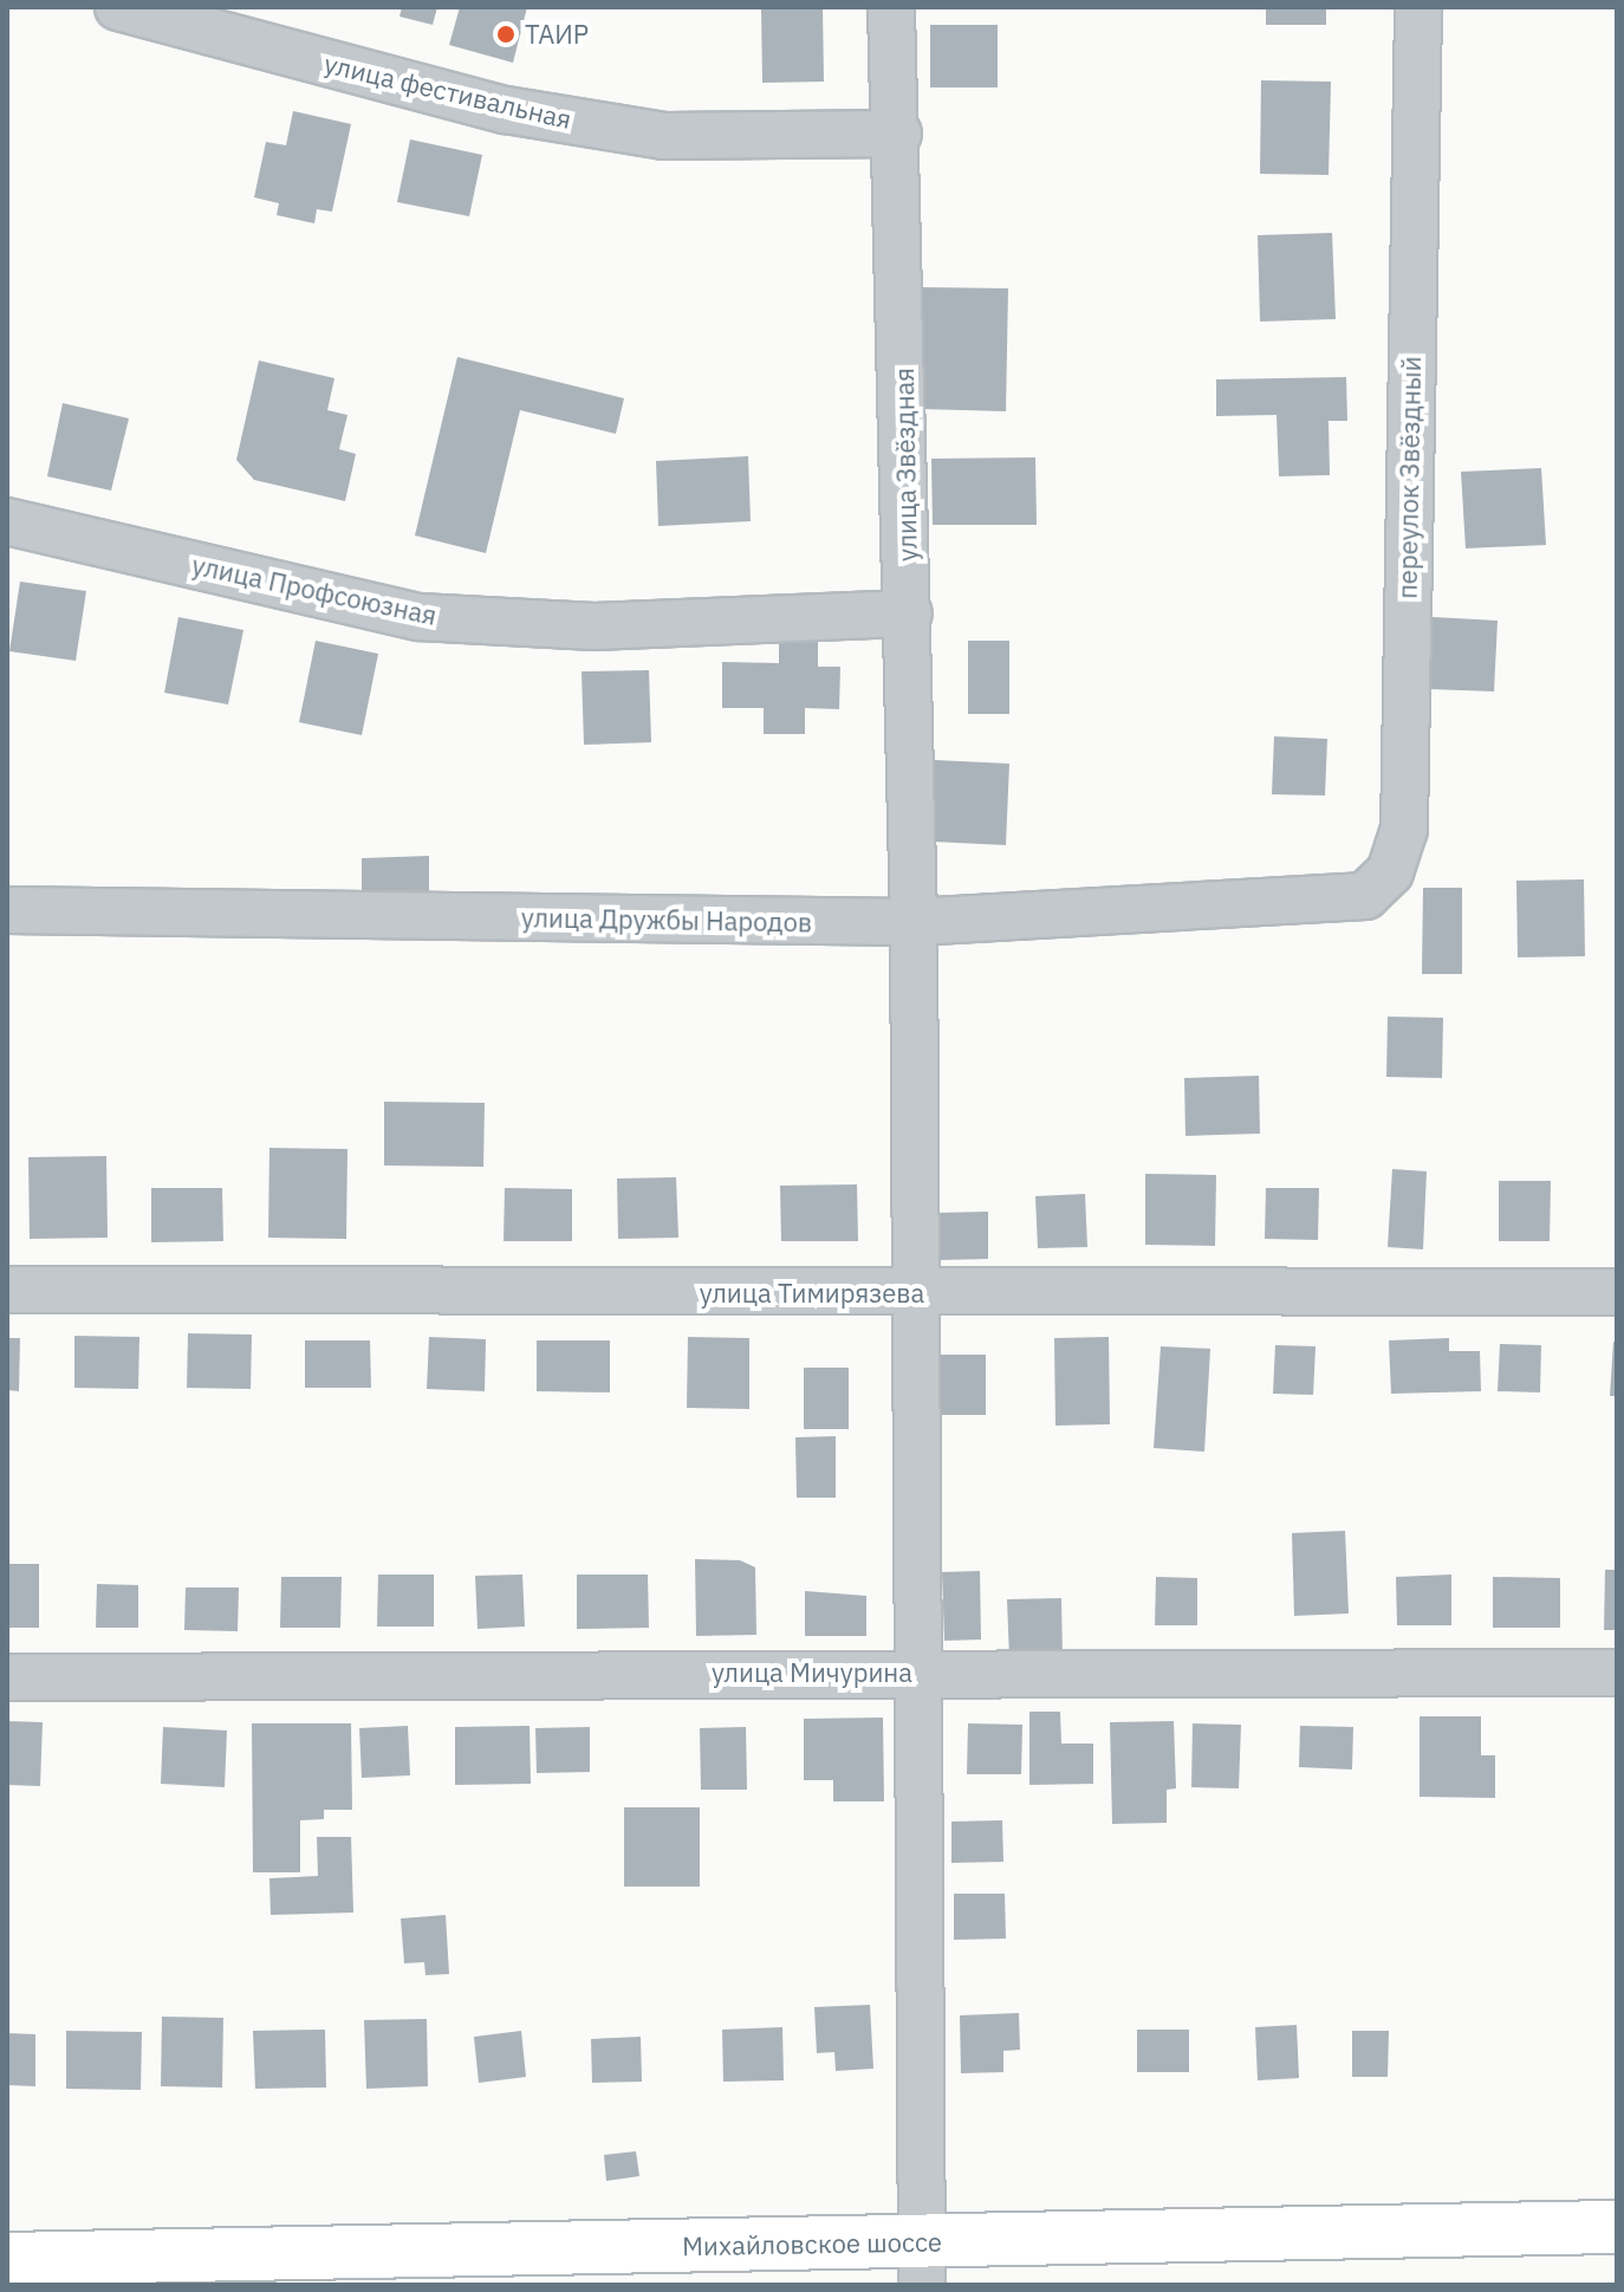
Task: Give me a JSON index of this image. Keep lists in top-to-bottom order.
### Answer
{
  "streets": {
    "main road": ["Михайловское шоссе"],
    "street": [
      "улица фестивальная",
      "улица Звёздная",
      "переулок Звёздный",
      "улица Профсоюзная",
      "улица Дружбы Народов",
      "улица Тимирязева",
      "улица Мичурина"
    ]
  },
  "crossings": [
    ["улица фестивальная", "улица Звёздная"],
    ["улица Звёздная", "улица Профсоюзная"],
    ["улица Звёздная", "улица Дружбы Народов"],
    ["улица Звёздная", "улица Тимирязева"],
    ["улица Звёздная", "улица Мичурина"],
    ["улица Звёздная", "Михайловское шоссе"],
    ["переулок Звёздный", "улица Дружбы Народов"]
  ],
  "places": ["ТАИР"]
}
